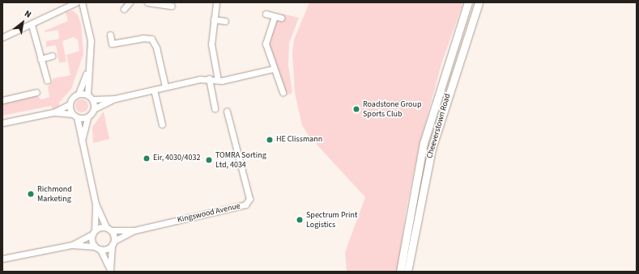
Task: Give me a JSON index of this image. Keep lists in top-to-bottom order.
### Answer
{
  "streets": {
    "main road": ["Cheeverstown Road"],
    "street": ["Kingswood Avenue"]
  },
  "places": [
    "Roadstone Group Sports Club",
    "HE Clissmann",
    "Eir, 4030/4032",
    "TOMRA Sorting Ltd, 4034",
    "Richmond Marketing",
    "Spectrum Print Logistics"
  ],
  "north": "top right"
}
